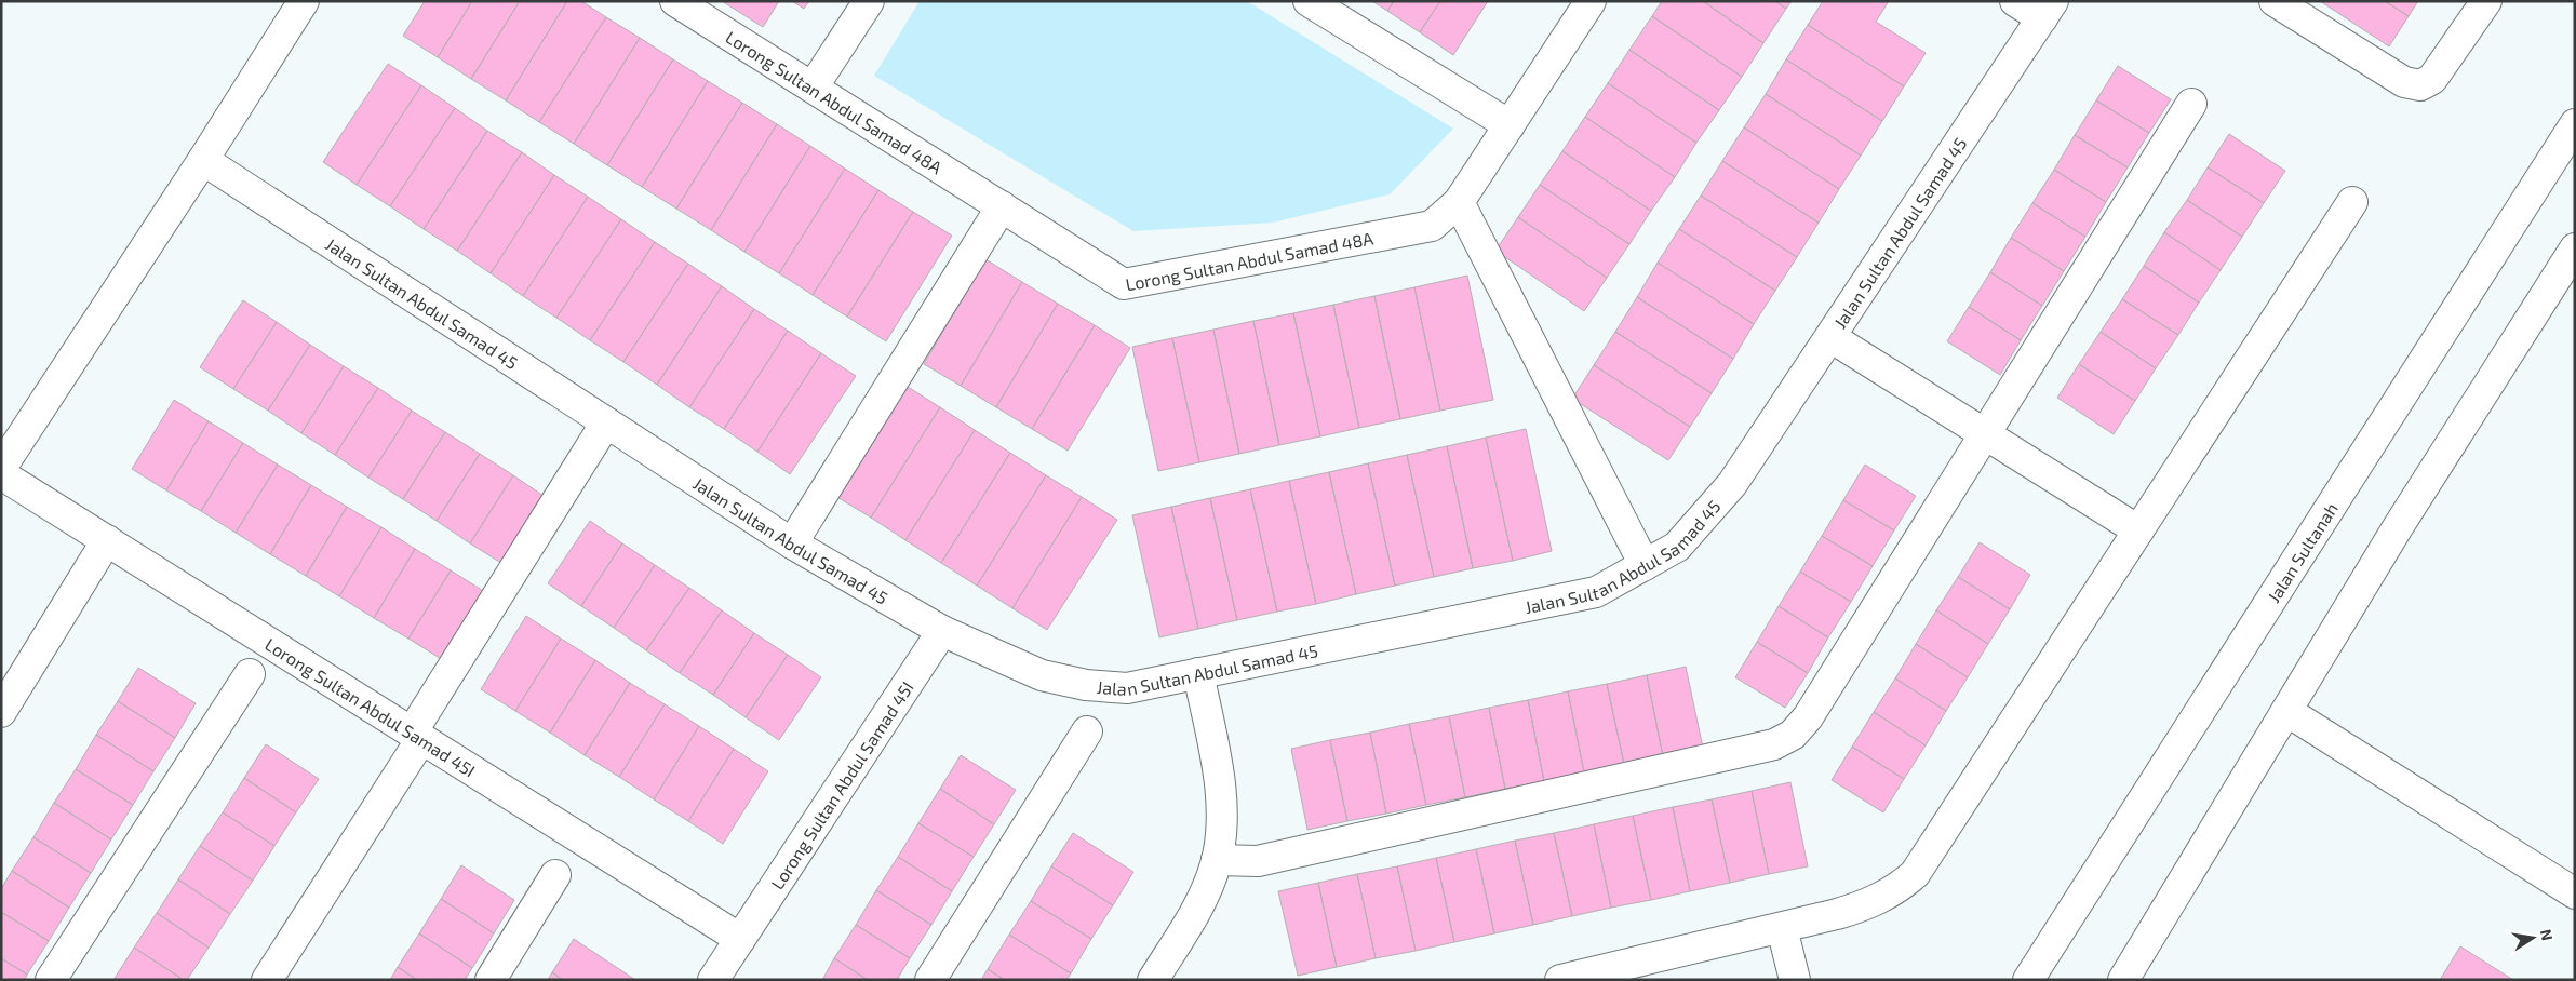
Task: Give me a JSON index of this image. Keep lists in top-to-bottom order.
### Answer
{
  "streets": {
    "street": [
      "Lorong Sultan Abdul Samad 48A",
      "Jalan Sultan Abdul Samad 45",
      "Jalan Sultanah",
      "Lorong Sultan Abdul Samad 45I"
    ]
  },
  "crossings": [
    ["Jalan Sultan Abdul Samad 45", "Lorong Sultan Abdul Samad 45I"]
  ],
  "north": "right"
}
